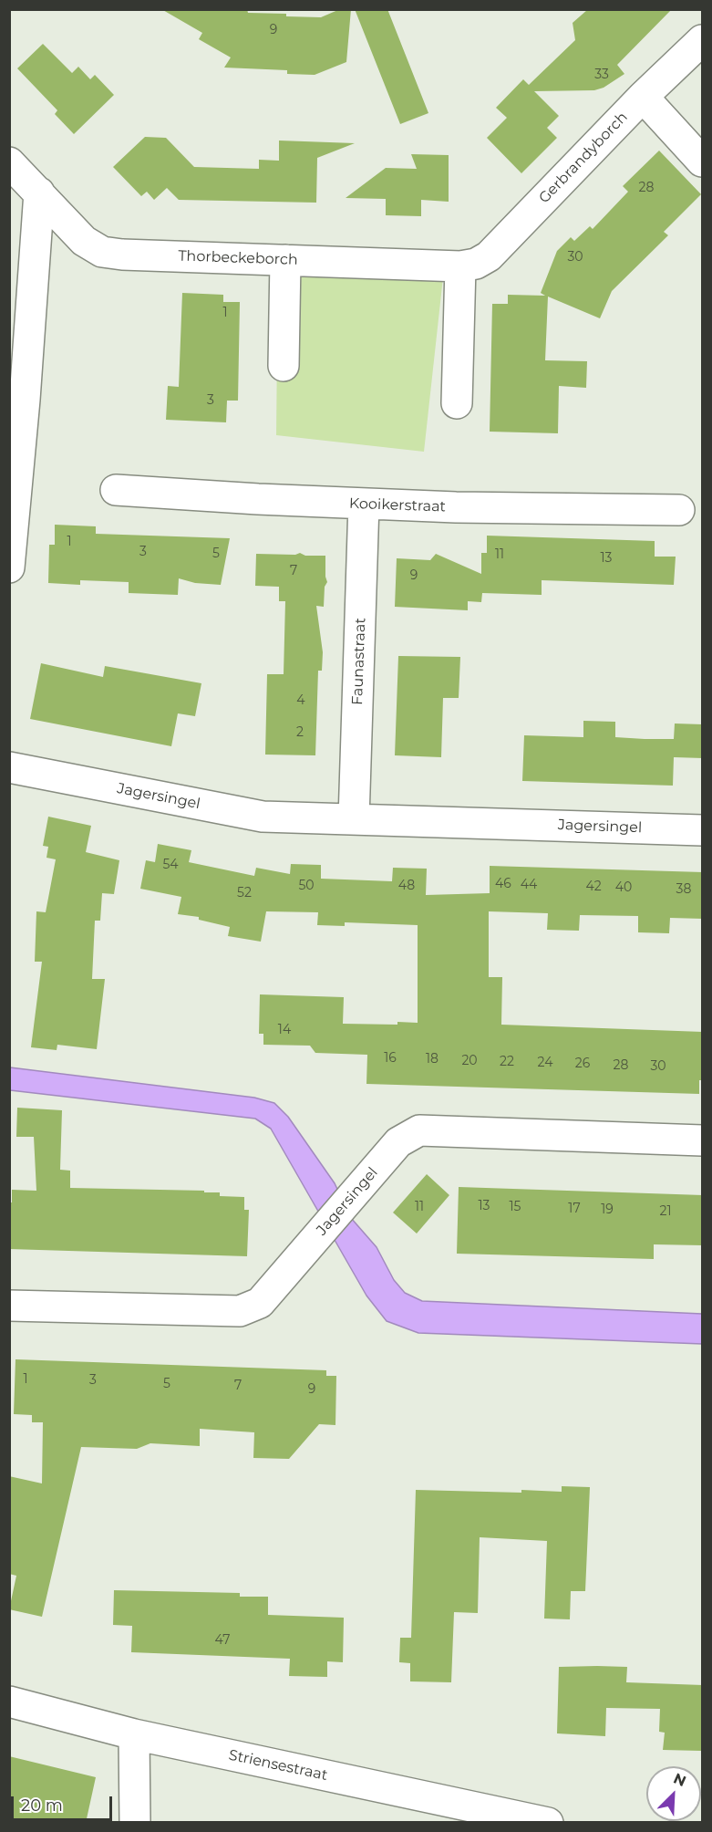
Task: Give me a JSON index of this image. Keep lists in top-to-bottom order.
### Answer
{
  "streets": {
    "street": [
      "Gerbrandyborch",
      "Thorbeckeborch",
      "Kooikerstraat",
      "Faunastraat",
      "Jagersingel",
      "Striensestraat"
    ]
  },
  "crossings": [
    ["Gerbrandyborch", "Thorbeckeborch"],
    ["Kooikerstraat", "Faunastraat"],
    ["Faunastraat", "Jagersingel"]
  ],
  "house_numbers": [
    "9",
    "33",
    "28",
    "30",
    "1",
    "3",
    "1",
    "3",
    "5",
    "11",
    "13",
    "7",
    "9",
    "4",
    "2",
    "54",
    "46",
    "44",
    "50",
    "48",
    "42",
    "40",
    "38",
    "52",
    "14",
    "16",
    "18",
    "20",
    "22",
    "24",
    "26",
    "28",
    "30",
    "13",
    "11",
    "15",
    "17",
    "19",
    "21",
    "1",
    "3",
    "5",
    "7",
    "9",
    "47"
  ],
  "scale_bar": "20 m",
  "north": "top right"
}
